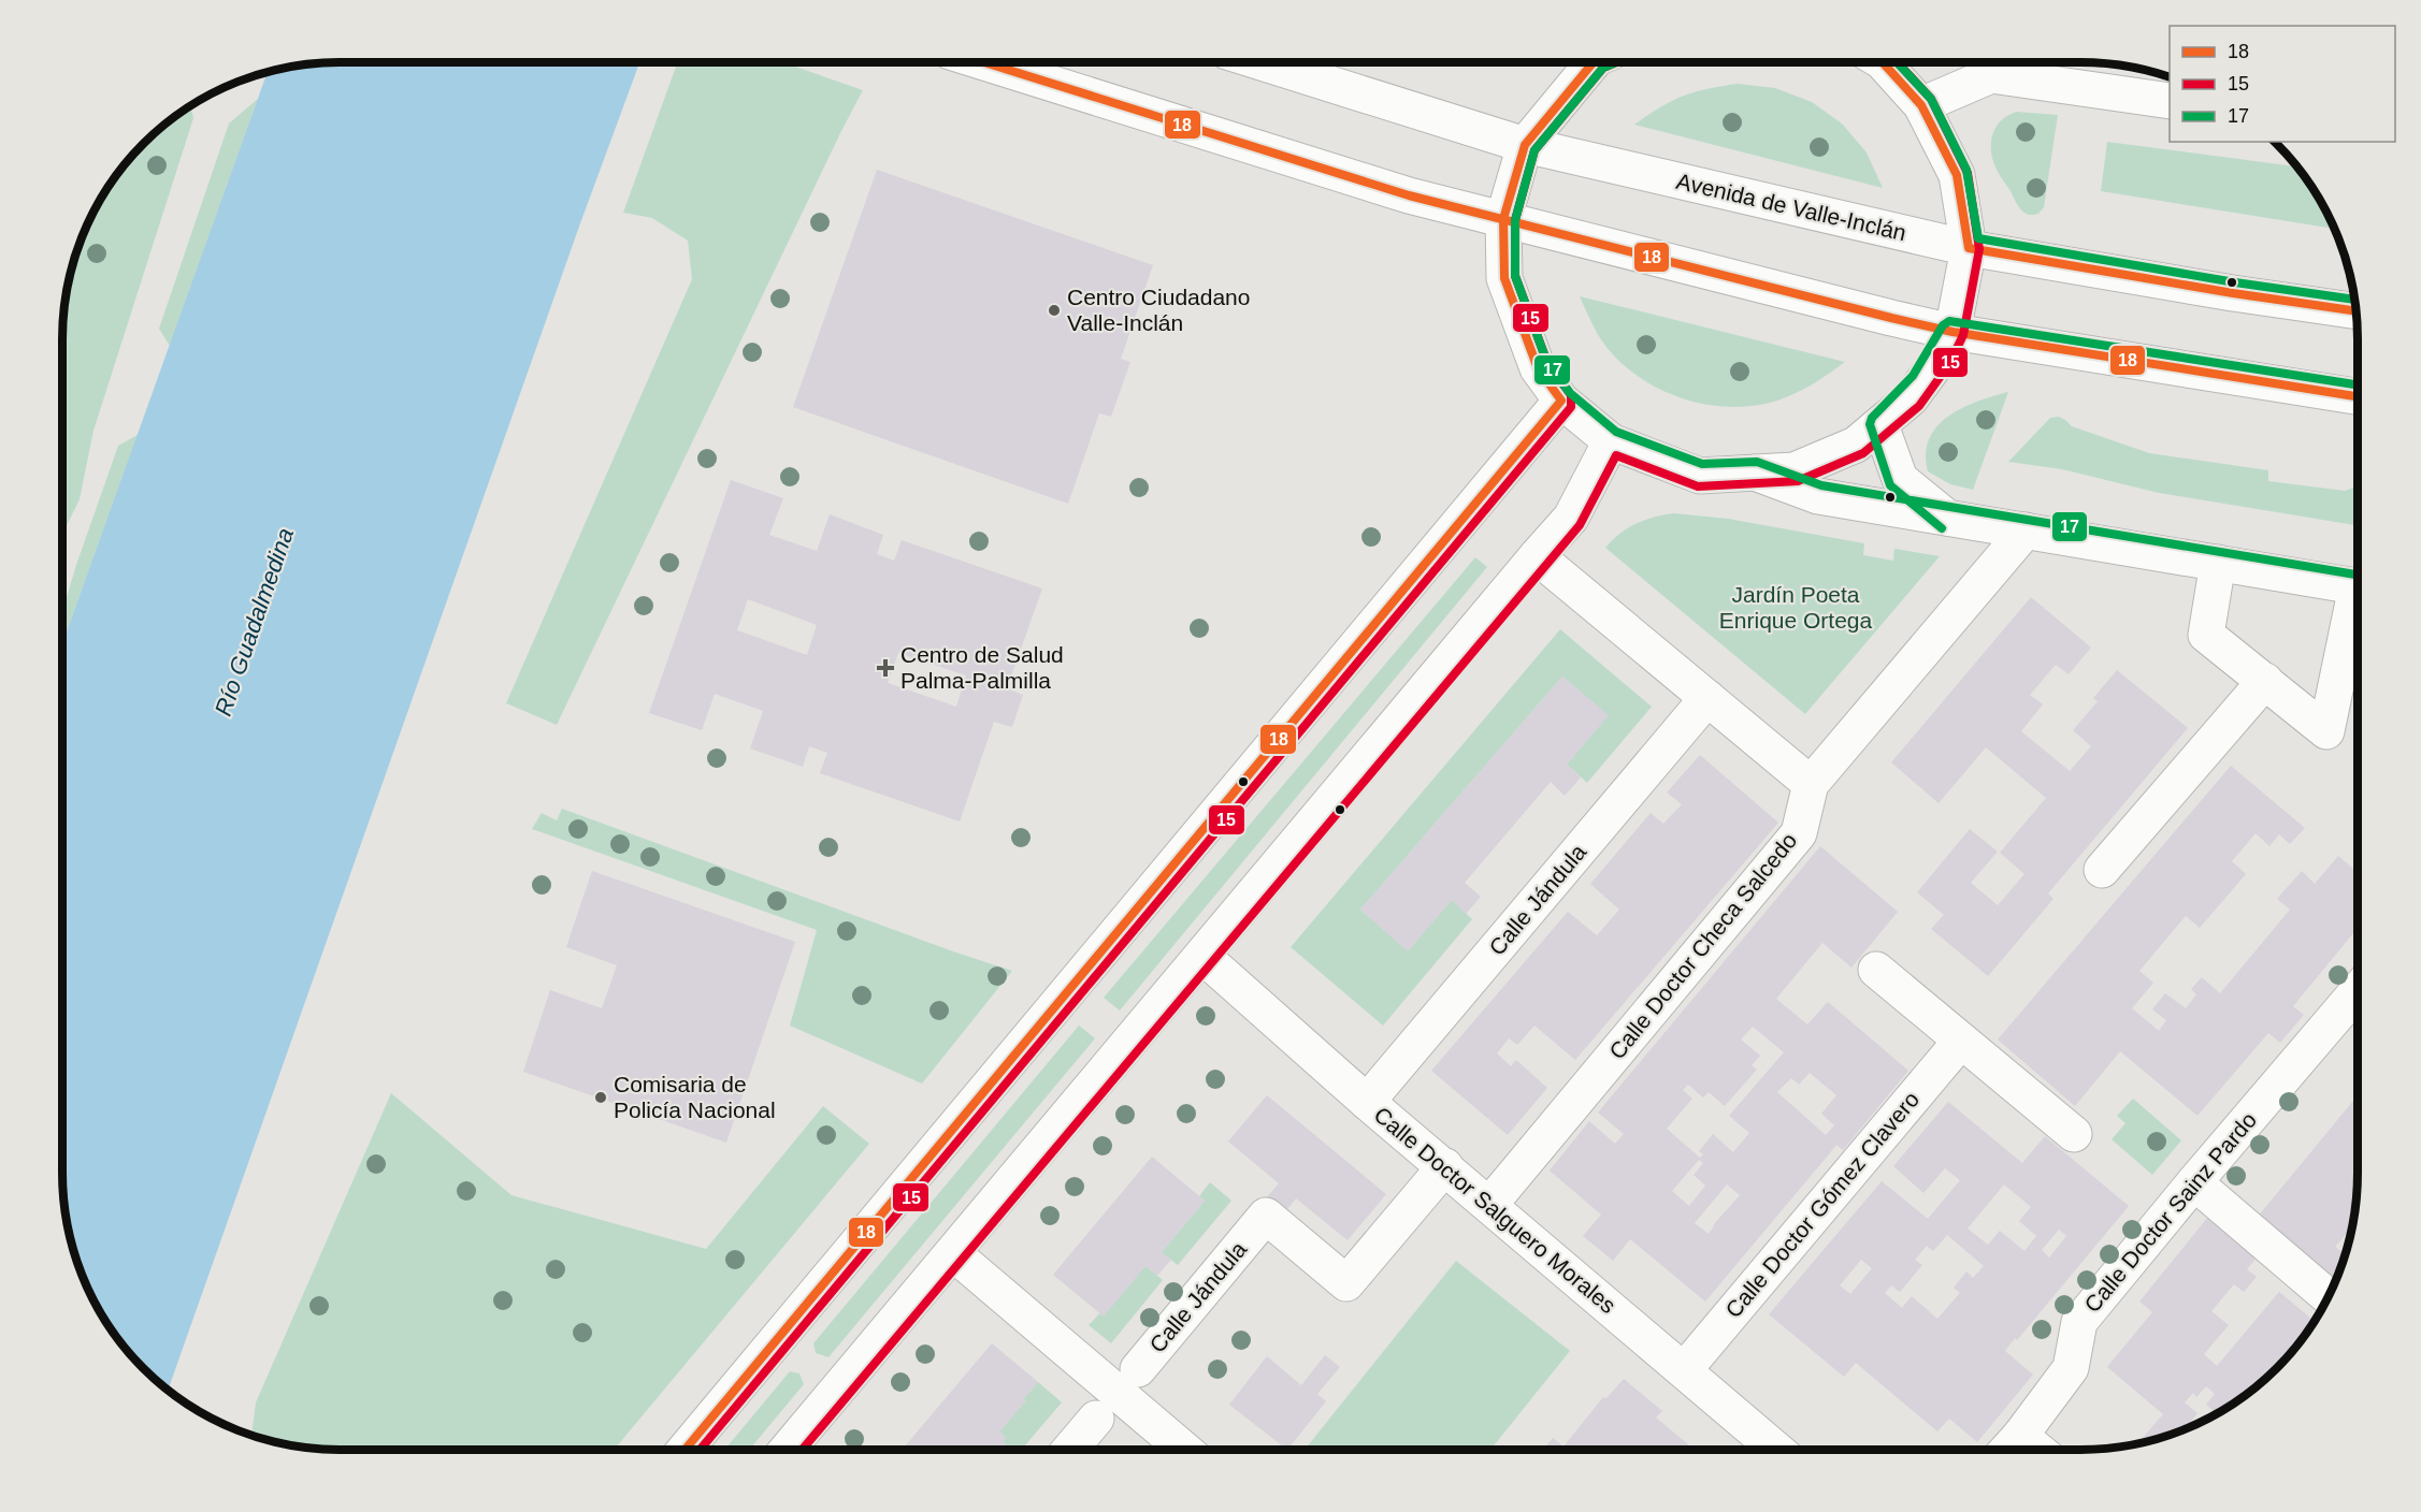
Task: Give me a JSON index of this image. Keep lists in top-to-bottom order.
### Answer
{
  "streets": {
    "main road": [
      "Avenida de Valle-Inclán",
      "Calle Jándula",
      "Calle Doctor Checa Salcedo",
      "Calle Doctor Gómez Clavero",
      "Calle Doctor Salguero Morales",
      "Calle Doctor Sainz Pardo"
    ]
  },
  "crossings": [
    ["Calle Jándula", "Calle Doctor Salguero Morales"],
    ["Calle Doctor Checa Salcedo", "Calle Doctor Salguero Morales"],
    ["Calle Doctor Gómez Clavero", "Calle Doctor Salguero Morales"]
  ],
  "water": ["Río Guadalmedina"],
  "parks": ["Jardín Poeta Enrique Ortega"],
  "places": {
    "other": ["Centro Ciudadano Valle-Inclán", "Comisaria de Policía Nacional"],
    "health": ["Centro de Salud Palma-Palmilla"]
  },
  "lines": ["transit line 18", "transit line 15", "transit line 17"],
  "legend": ["18", "15", "17"]
}
